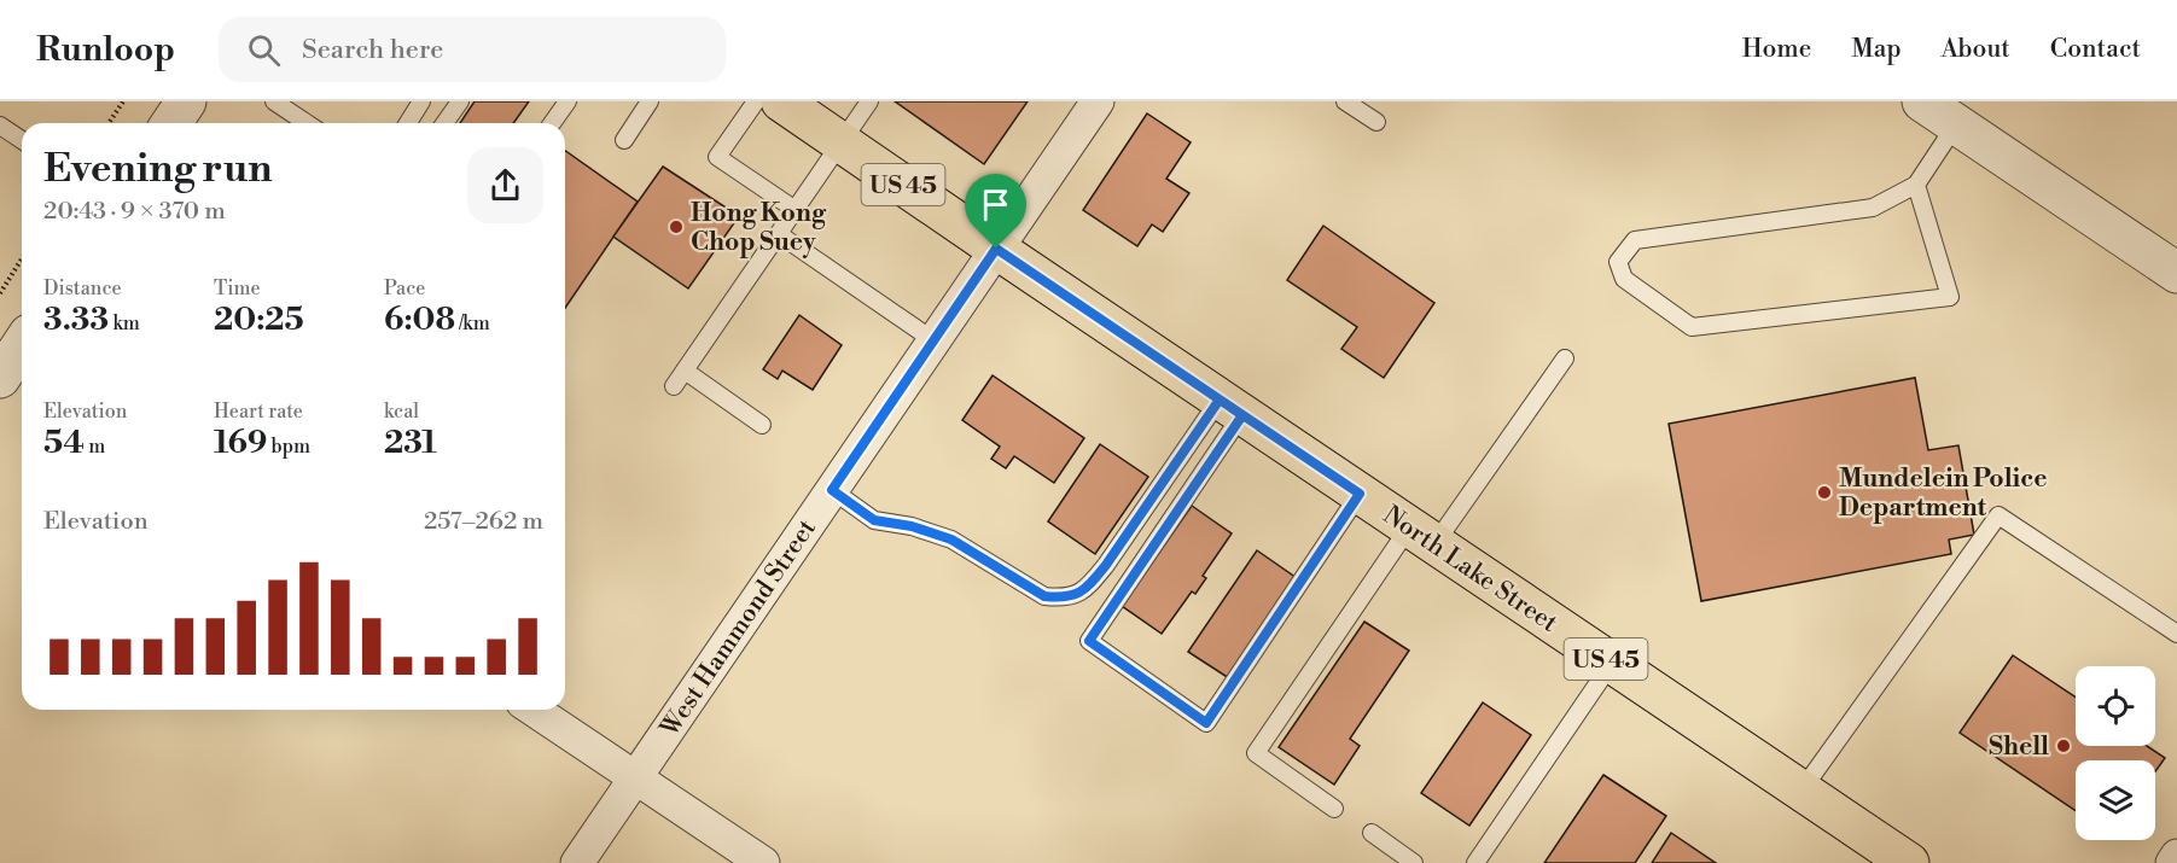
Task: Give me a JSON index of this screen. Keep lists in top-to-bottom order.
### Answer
{
  "streets": {
    "main road": ["US 45", "North Lake Street"],
    "street": ["West Hammond Street"]
  },
  "crossings": [
    ["North Lake Street", "West Hammond Street"]
  ],
  "places": ["Hong Kong Chop Suey", "Mundelein Police Department", "Shell"],
  "page": {
    "header": "Runloop",
    "search": "Search here",
    "nav": [
      "Home",
      "Map",
      "About",
      "Contact"
    ],
    "heading": ["Evening run", "20:43 · 9 × 370 m"],
    "stats": [
      ["Distance", "3.33 km"],
      ["Time", "20:25"],
      ["Pace", "6:08 /km"],
      ["Elevation", "54 m"],
      ["Heart rate", "169 bpm"],
      ["kcal", "231"]
    ],
    "chart": ["Elevation", "257–262 m"]
  }
}
